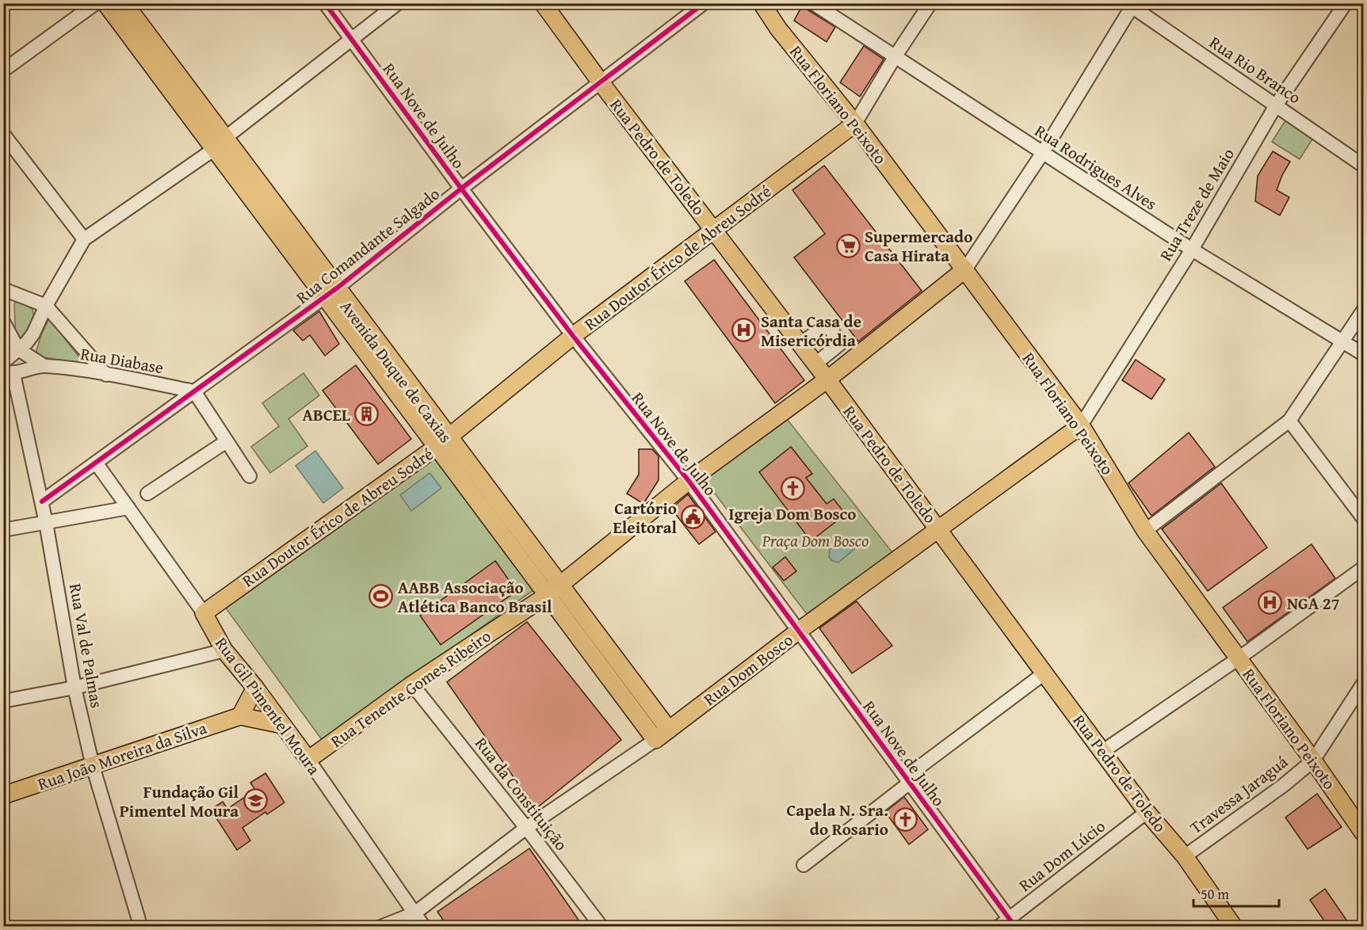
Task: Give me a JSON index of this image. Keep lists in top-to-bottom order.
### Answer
{
  "streets": {
    "main road": [
      "Rua Floriano Peixoto",
      "Rua Pedro de Toledo",
      "Rua Doutor Érico de Abreu Sodré",
      "Avenida Duque de Caxias",
      "Rua Dom Bosco",
      "Rua Tenente Gomes Ribeiro",
      "Rua Gil Pimentel Moura",
      "Rua João Moreira da Silva"
    ],
    "street": [
      "Rua Rio Branco",
      "Rua Nove de Julho",
      "Rua Rodrigues Alves",
      "Rua Treze de Maio",
      "Rua Comandante Salgado",
      "Rua Diabase",
      "Rua Val de Palmas",
      "Rua da Constituição",
      "Travessa Jaraguá",
      "Rua Dom Lúcio"
    ]
  },
  "crossings": [
    ["Rua Rio Branco", "Rua Treze de Maio"],
    ["Rua Floriano Peixoto", "Rua Treze de Maio"],
    ["Rua Floriano Peixoto", "Rua Doutor Érico de Abreu Sodré"],
    ["Rua Floriano Peixoto", "Rua Dom Bosco"],
    ["Rua Floriano Peixoto", "Rua Tenente Gomes Ribeiro"],
    ["Rua Floriano Peixoto", "Travessa Jaraguá"],
    ["Rua Nove de Julho", "Rua Comandante Salgado"],
    ["Rua Nove de Julho", "Rua Doutor Érico de Abreu Sodré"],
    ["Rua Nove de Julho", "Rua Dom Bosco"],
    ["Rua Nove de Julho", "Rua Tenente Gomes Ribeiro"],
    ["Rua Nove de Julho", "Rua Dom Lúcio"],
    ["Rua Pedro de Toledo", "Rua Comandante Salgado"],
    ["Rua Pedro de Toledo", "Rua Doutor Érico de Abreu Sodré"],
    ["Rua Pedro de Toledo", "Rua Dom Bosco"],
    ["Rua Pedro de Toledo", "Rua Tenente Gomes Ribeiro"],
    ["Rua Pedro de Toledo", "Travessa Jaraguá"],
    ["Rua Pedro de Toledo", "Rua Dom Lúcio"],
    ["Rua Rodrigues Alves", "Rua Treze de Maio"],
    ["Rua Treze de Maio", "Rua Dom Bosco"],
    ["Rua Comandante Salgado", "Rua Diabase"],
    ["Rua Comandante Salgado", "Avenida Duque de Caxias"],
    ["Rua Comandante Salgado", "Rua Val de Palmas"],
    ["Rua Comandante Salgado", "Rua Gil Pimentel Moura"],
    ["Rua Doutor Érico de Abreu Sodré", "Avenida Duque de Caxias"],
    ["Rua Doutor Érico de Abreu Sodré", "Rua Gil Pimentel Moura"],
    ["Rua Diabase", "Rua Val de Palmas"],
    ["Avenida Duque de Caxias", "Rua Dom Bosco"],
    ["Avenida Duque de Caxias", "Rua Tenente Gomes Ribeiro"],
    ["Rua Val de Palmas", "Rua João Moreira da Silva"],
    ["Rua Dom Bosco", "Rua Gil Pimentel Moura"],
    ["Rua Dom Bosco", "Rua da Constituição"],
    ["Rua Tenente Gomes Ribeiro", "Rua Gil Pimentel Moura"],
    ["Rua Tenente Gomes Ribeiro", "Rua da Constituição"]
  ],
  "parks": ["Praça Dom Bosco"],
  "places": {
    "supermarket": ["Supermercado Casa Hirata"],
    "hospital": ["Santa Casa de Misericórdia", "NGA 27"],
    "building": ["ABCEL"],
    "church": ["Igreja Dom Bosco", "Capela N. Sra. do Rosario"],
    "public building": ["Cartório Eleitoral"],
    "sports": ["AABB Associação Atlética Banco Brasil"],
    "school or university": ["Fundação Gil Pimentel Moura"]
  },
  "scale_bar": "50 m"
}
